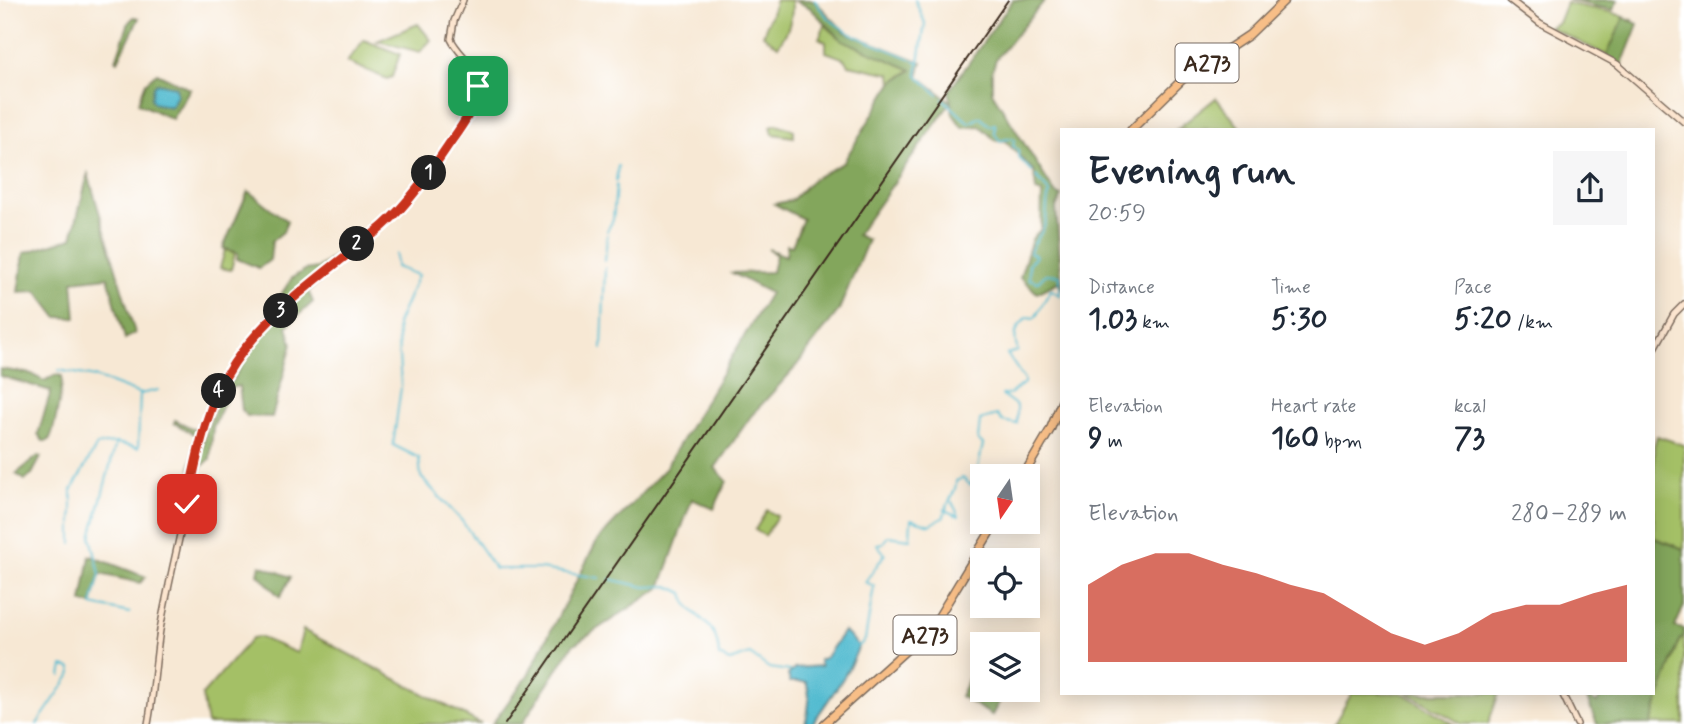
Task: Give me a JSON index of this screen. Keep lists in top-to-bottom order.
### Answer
{
  "streets": {
    "main road": ["A273"]
  },
  "north": "bottom",
  "page": {
    "heading": ["Evening run", "20:59"],
    "pins": [
      "1",
      "2",
      "3",
      "4"
    ],
    "stats": [
      ["Distance", "1.03 km"],
      ["Time", "5:30"],
      ["Pace", "5:20 /km"],
      ["Elevation", "9 m"],
      ["Heart rate", "160 bpm"],
      ["kcal", "73"]
    ],
    "chart": ["Elevation", "280–289 m"]
  }
}
